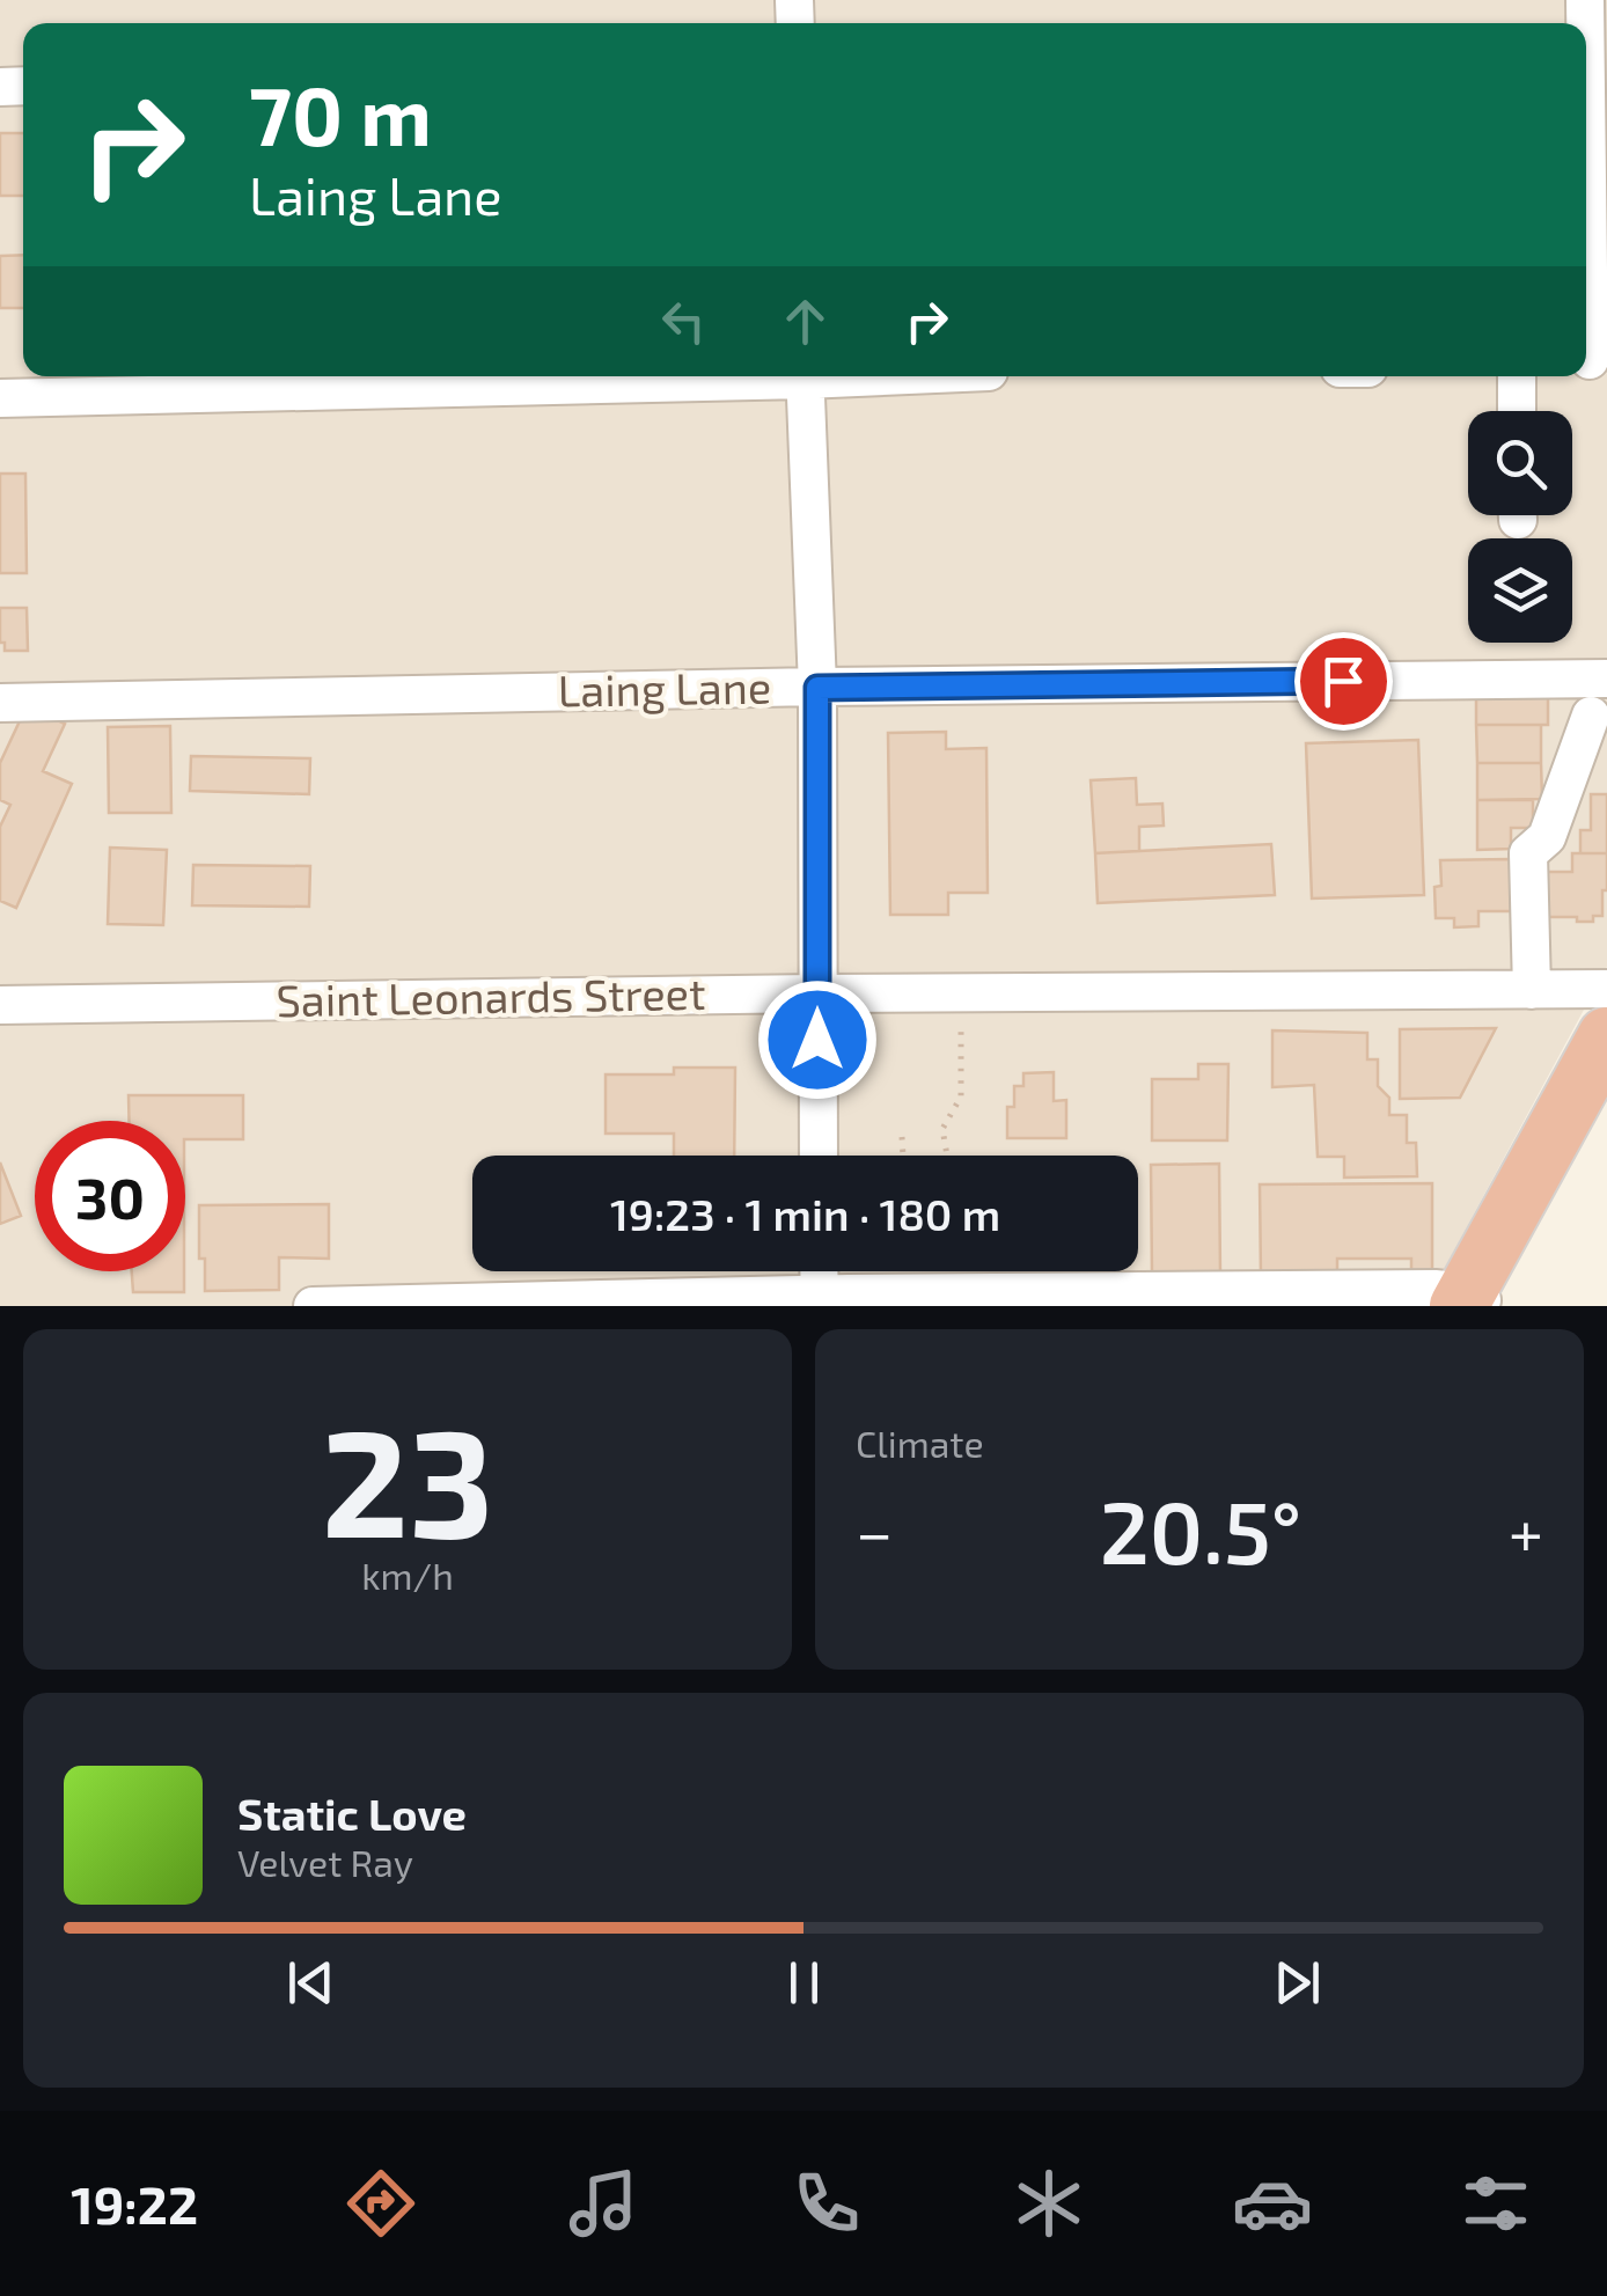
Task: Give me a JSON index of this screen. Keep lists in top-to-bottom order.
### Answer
{
  "streets": {
    "street": ["Laing Lane", "Saint Leonards Street"]
  },
  "page": {
    "turn": ["70 m", "Laing Lane"],
    "limit": "30",
    "trip": "19:23 · 1 min · 180 m",
    "tile": [
      ["23", "km/h"],
      "Climate"
    ],
    "heat": ["−", "20.5°", "+"],
    "song": ["Static Love", "Velvet Ray"],
    "tabs": "19:22"
  }
}
